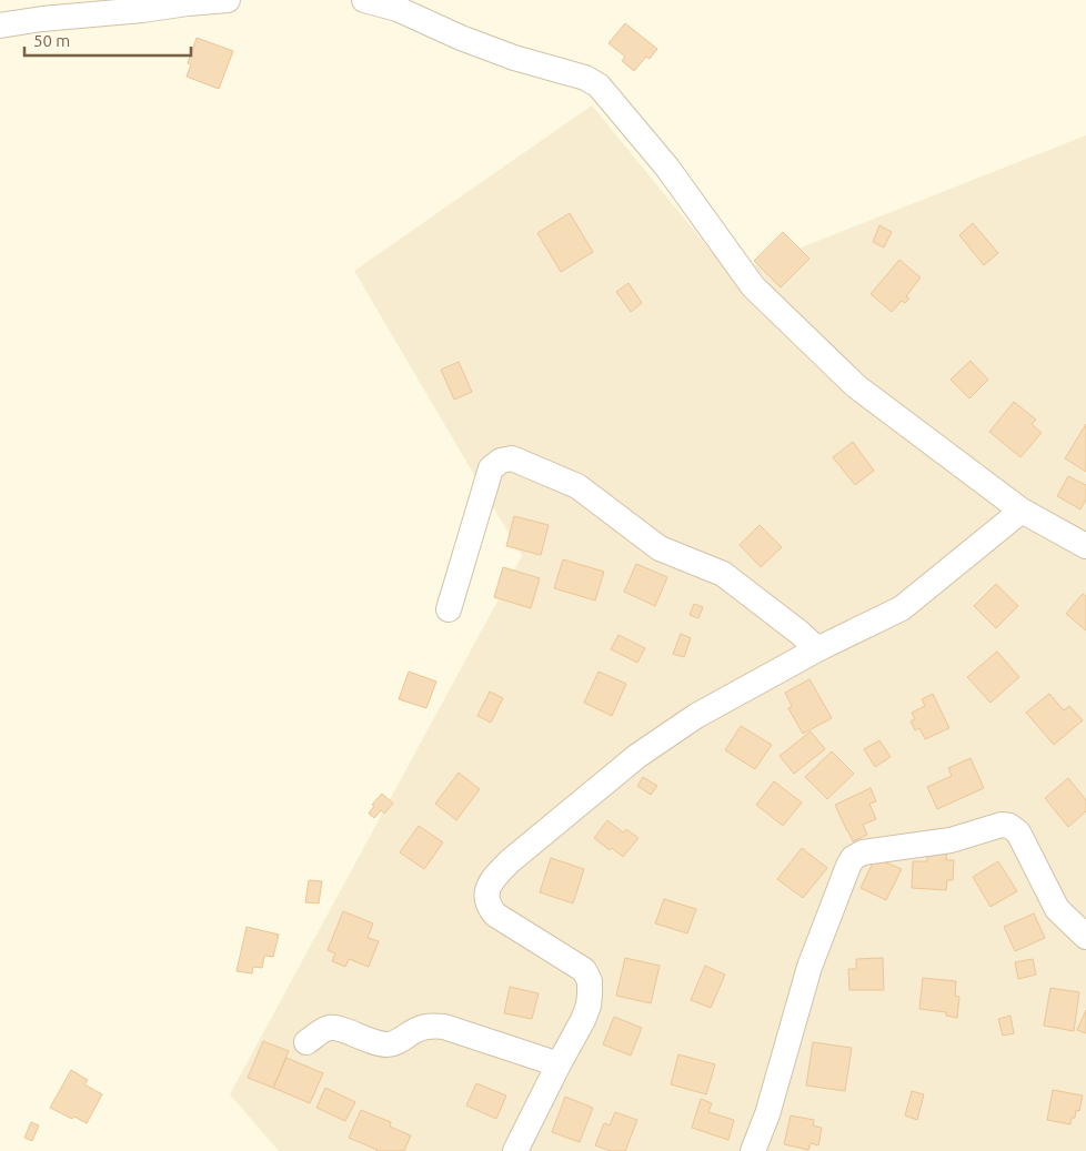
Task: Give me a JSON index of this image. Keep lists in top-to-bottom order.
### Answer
{
  "scale_bar": "50 m"
}
